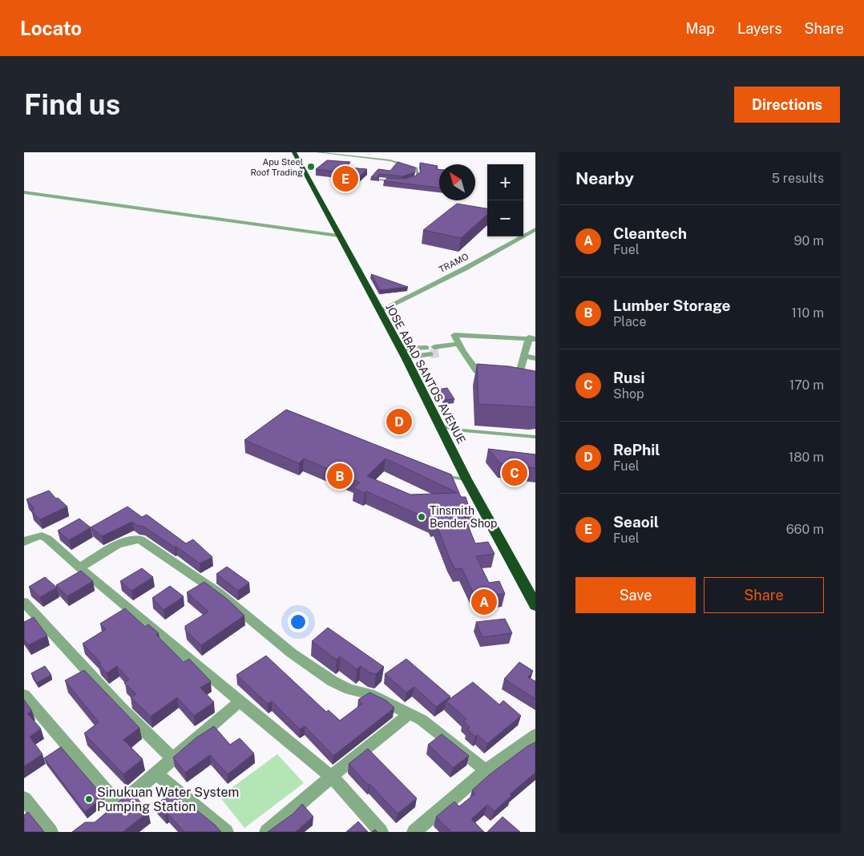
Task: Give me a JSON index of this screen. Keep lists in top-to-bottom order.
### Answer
{
  "streets": {
    "highway": ["JOSE ABAD SANTOS AVENUE"],
    "street": ["TRAMO"]
  },
  "crossings": [
    ["TRAMO", "JOSE ABAD SANTOS AVENUE"]
  ],
  "places": ["Apu Steel Roof Trading", "Tinsmith Bender Shop", "Sinukuan Water System Pumping Station"],
  "north": "top left",
  "page": {
    "header": "Locato",
    "nav": ["Map", "Layers", "Share"],
    "buttons": [
      "Directions",
      ["Save", "Share"]
    ],
    "title": "Find us",
    "heading": ["Nearby", "5 results"],
    "map_buttons": ["+", "−"],
    "pins": [
      "E",
      "D",
      "C",
      "B",
      "A"
    ],
    "list": [
      {
        "mark": "A",
        "name": "Cleantech",
        "note": "Fuel",
        "value": "90 m"
      },
      {
        "mark": "B",
        "name": "Lumber Storage",
        "note": "Place",
        "value": "110 m"
      },
      {
        "mark": "C",
        "name": "Rusi",
        "note": "Shop",
        "value": "170 m"
      },
      {
        "mark": "D",
        "name": "RePhil",
        "note": "Fuel",
        "value": "180 m"
      },
      {
        "mark": "E",
        "name": "Seaoil",
        "note": "Fuel",
        "value": "660 m"
      }
    ]
  }
}
